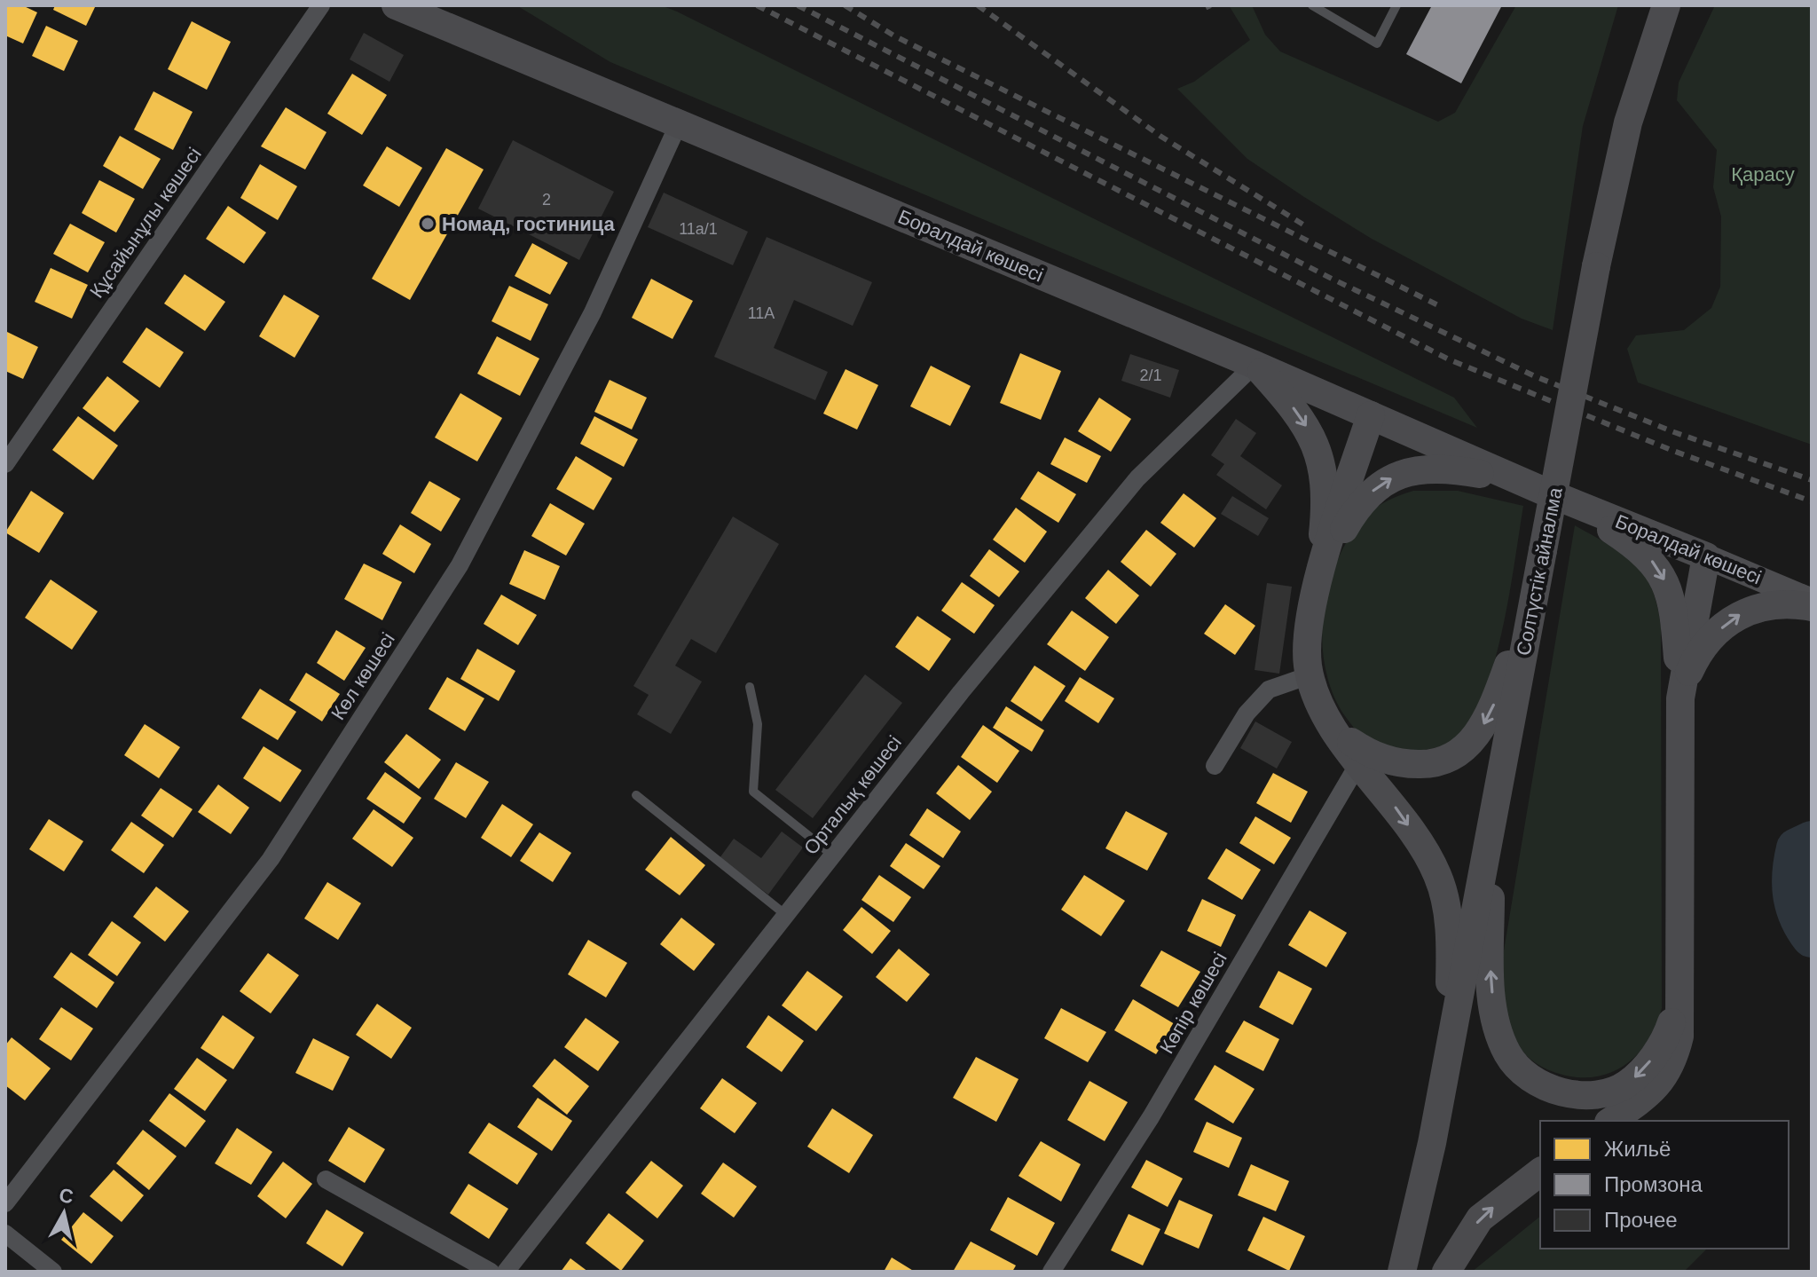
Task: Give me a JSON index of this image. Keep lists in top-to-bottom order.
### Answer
{
  "streets": {
    "main road": ["Боралдай көшесі", "Солтүстік айналма"],
    "street": [
      "Құсайынұлы көшесі",
      "Көл көшесі",
      "Орталық көшесі",
      "Көпір көшесі"
    ]
  },
  "crossings": [
    ["Боралдай көшесі", "Көл көшесі"],
    ["Боралдай көшесі", "Орталық көшесі"]
  ],
  "parks": ["Қарасу"],
  "places": ["Номад, гостиница"],
  "house_numbers": [
    "2",
    "11а/1",
    "11А",
    "2/1"
  ],
  "legend": ["Жильё", "Промзона", "Прочее"],
  "north": "top"
}
